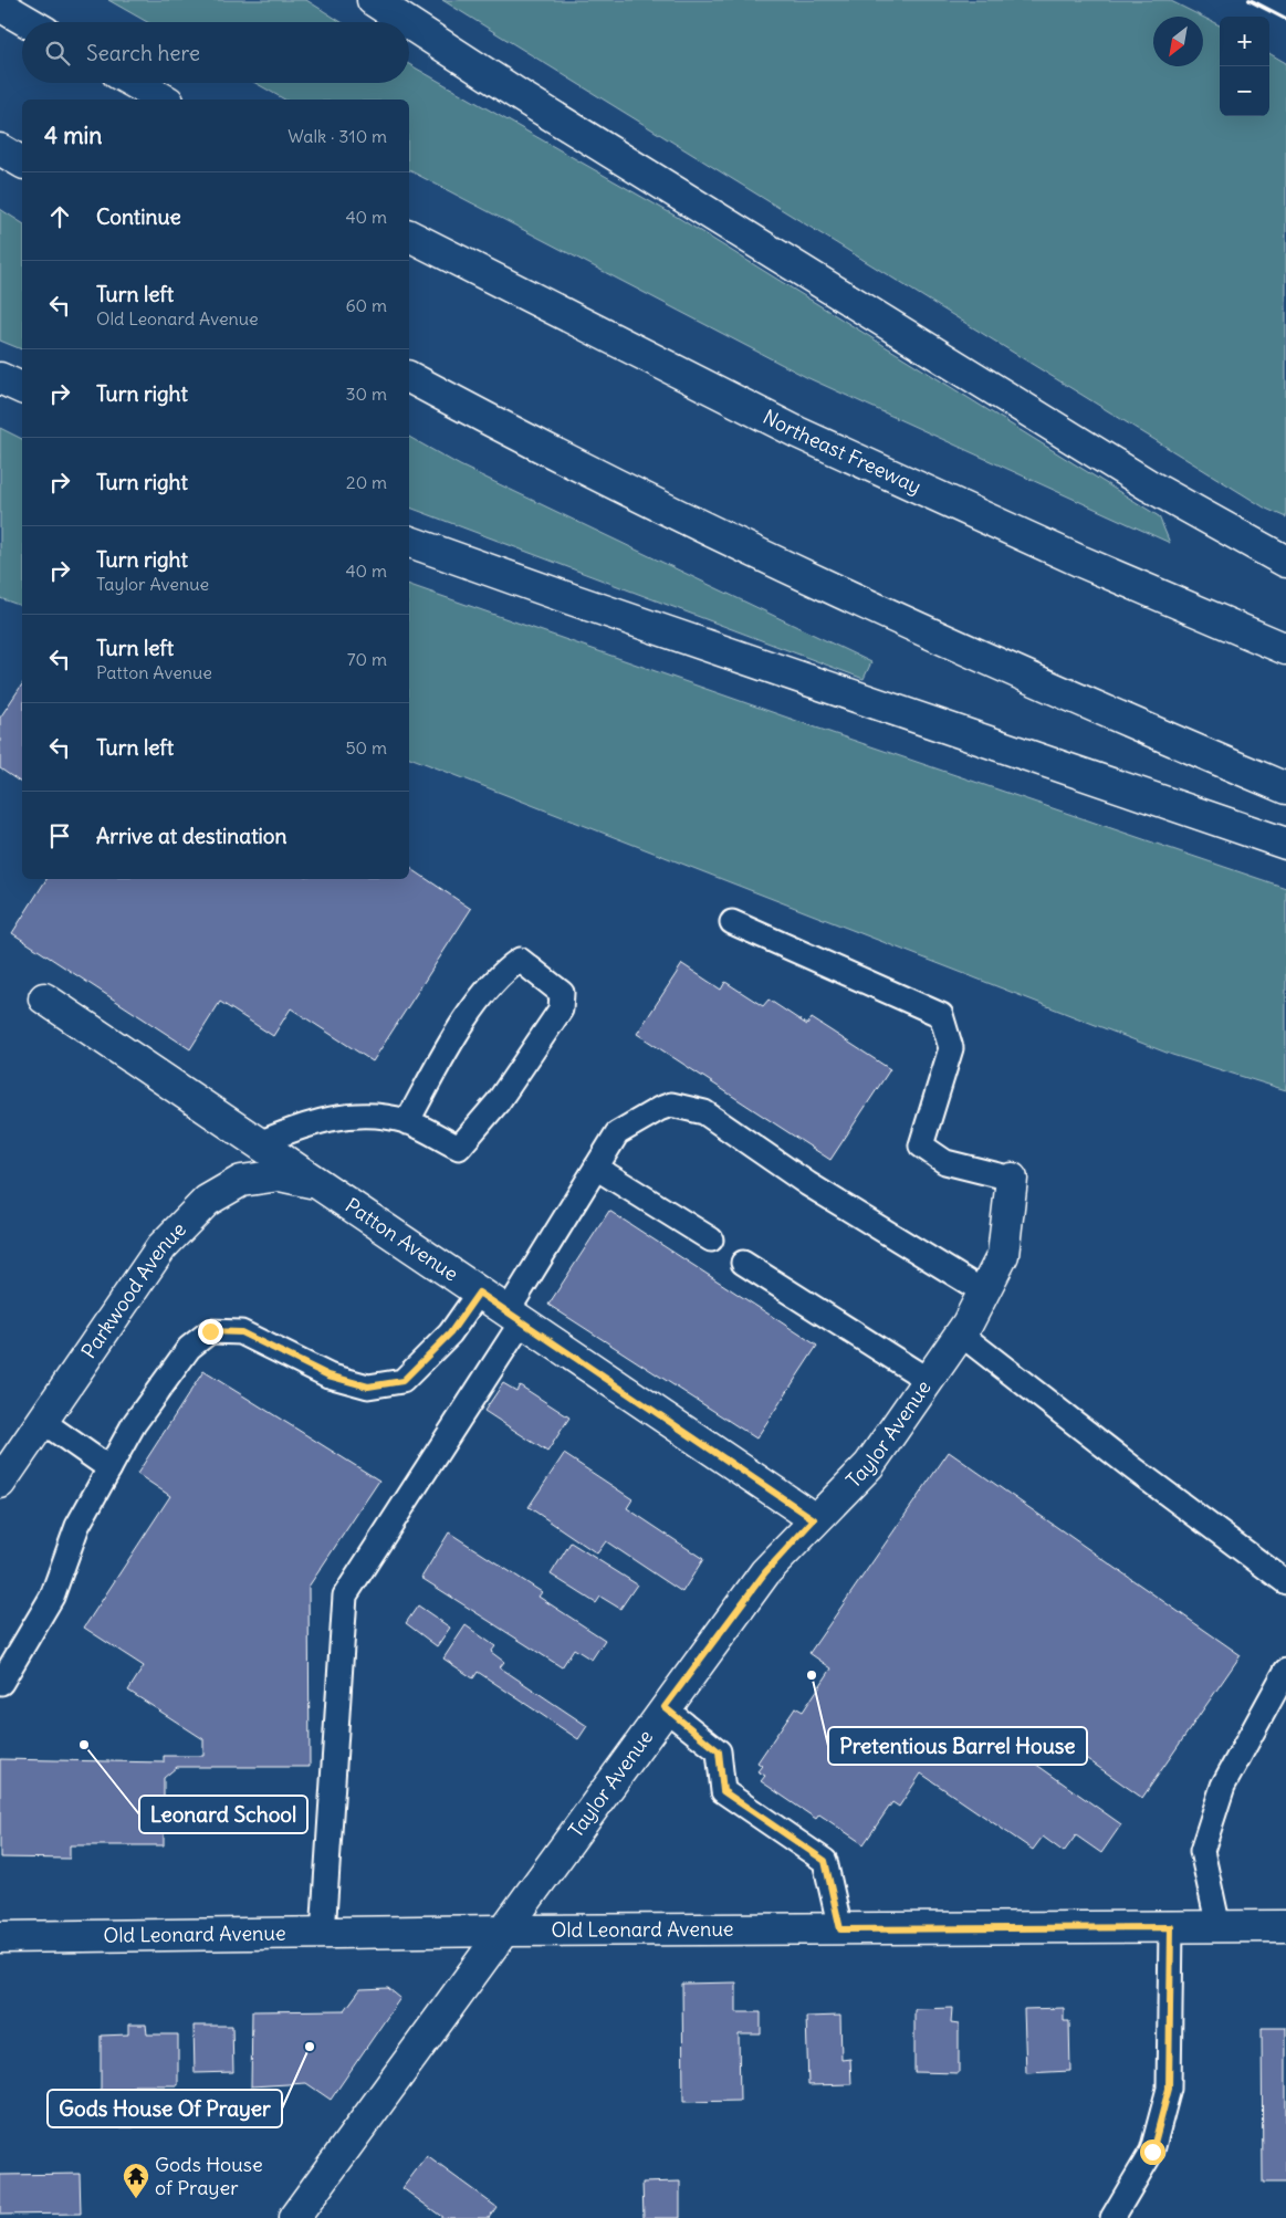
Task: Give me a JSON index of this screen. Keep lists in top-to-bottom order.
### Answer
{
  "streets": {
    "main road": [
      "Northeast Freeway",
      "Patton Avenue",
      "Parkwood Avenue",
      "Taylor Avenue",
      "Old Leonard Avenue"
    ]
  },
  "crossings": [
    ["Patton Avenue", "Parkwood Avenue"],
    ["Patton Avenue", "Taylor Avenue"],
    ["Taylor Avenue", "Old Leonard Avenue"]
  ],
  "places": {
    "other": ["Pretentious Barrel House", "Leonard School", "Gods House Of Prayer"],
    "temple": ["Gods House of Prayer"]
  },
  "north": "bottom left",
  "page": {
    "map_buttons": ["+", "−"],
    "search": "Search here",
    "heading": ["4 min", "Walk · 310 m"],
    "list": [
      ["Continue", "40 m"],
      ["Turn left", "Old Leonard Avenue", "60 m"],
      ["Turn right", "30 m"],
      ["Turn right", "20 m"],
      ["Turn right", "Taylor Avenue", "40 m"],
      ["Turn left", "Patton Avenue", "70 m"],
      ["Turn left", "50 m"],
      "Arrive at destination"
    ]
  }
}
